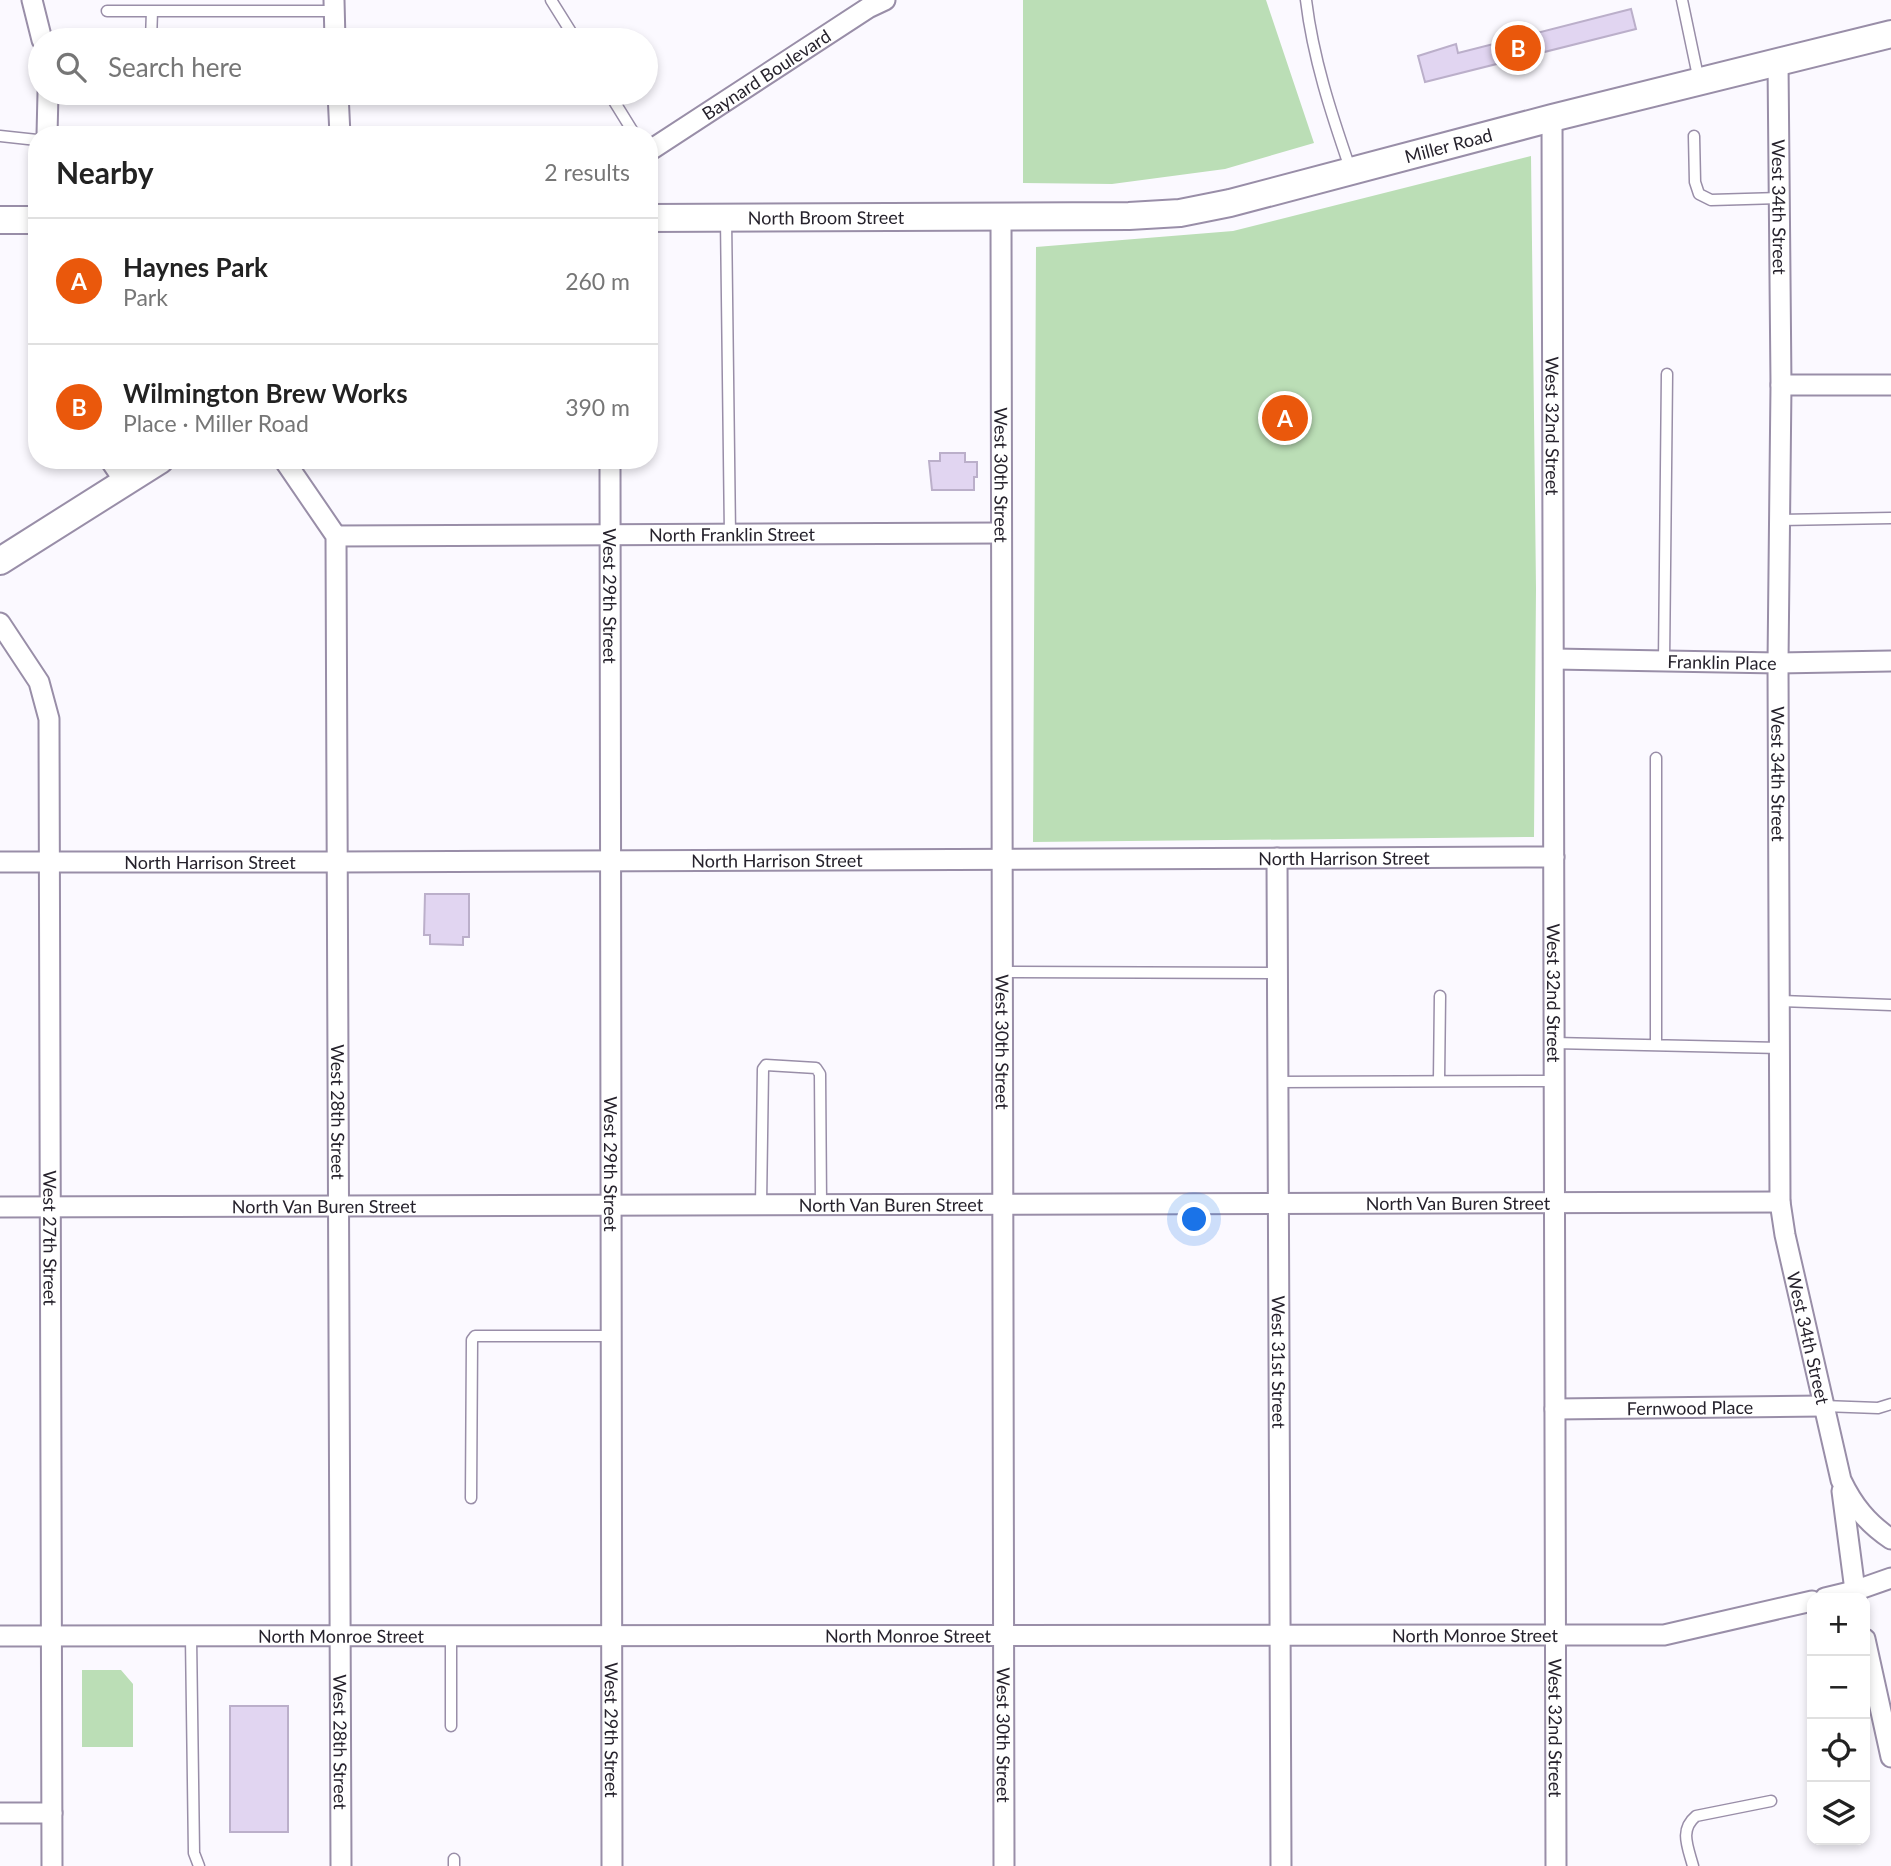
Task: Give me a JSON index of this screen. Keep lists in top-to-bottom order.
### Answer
{
  "streets": {
    "street": [
      "Baynard Boulevard",
      "Miller Road",
      "West 34th Street",
      "North Broom Street",
      "West 32nd Street",
      "West 30th Street",
      "North Franklin Street",
      "West 29th Street",
      "Franklin Place",
      "North Harrison Street",
      "West 28th Street",
      "North Van Buren Street",
      "West 27th Street",
      "West 31st Street",
      "Fernwood Place",
      "North Monroe Street"
    ]
  },
  "crossings": [
    ["Miller Road", "West 34th Street"],
    ["Miller Road", "North Broom Street"],
    ["Miller Road", "West 32nd Street"],
    ["Miller Road", "West 30th Street"],
    ["West 34th Street", "Franklin Place"],
    ["West 34th Street", "North Van Buren Street"],
    ["West 34th Street", "Fernwood Place"],
    ["North Broom Street", "West 30th Street"],
    ["West 32nd Street", "Franklin Place"],
    ["West 32nd Street", "North Harrison Street"],
    ["West 32nd Street", "North Van Buren Street"],
    ["West 32nd Street", "Fernwood Place"],
    ["West 32nd Street", "North Monroe Street"],
    ["West 30th Street", "North Franklin Street"],
    ["West 30th Street", "North Harrison Street"],
    ["West 30th Street", "North Van Buren Street"],
    ["West 30th Street", "North Monroe Street"],
    ["North Franklin Street", "West 29th Street"],
    ["North Franklin Street", "West 28th Street"],
    ["West 29th Street", "North Harrison Street"],
    ["West 29th Street", "North Van Buren Street"],
    ["West 29th Street", "North Monroe Street"],
    ["North Harrison Street", "West 28th Street"],
    ["North Harrison Street", "West 27th Street"],
    ["North Harrison Street", "West 31st Street"],
    ["West 28th Street", "North Van Buren Street"],
    ["West 28th Street", "North Monroe Street"],
    ["North Van Buren Street", "West 27th Street"],
    ["North Van Buren Street", "West 31st Street"],
    ["West 27th Street", "North Monroe Street"],
    ["West 31st Street", "North Monroe Street"]
  ],
  "page": {
    "pins": ["B", "A"],
    "search": "Search here",
    "heading": ["Nearby", "2 results"],
    "list": [
      {
        "mark": "A",
        "name": "Haynes Park",
        "note": "Park",
        "value": "260 m"
      },
      {
        "mark": "B",
        "name": "Wilmington Brew Works",
        "note": "Place · Miller Road",
        "value": "390 m"
      }
    ],
    "map_buttons": ["+", "−"]
  }
}
